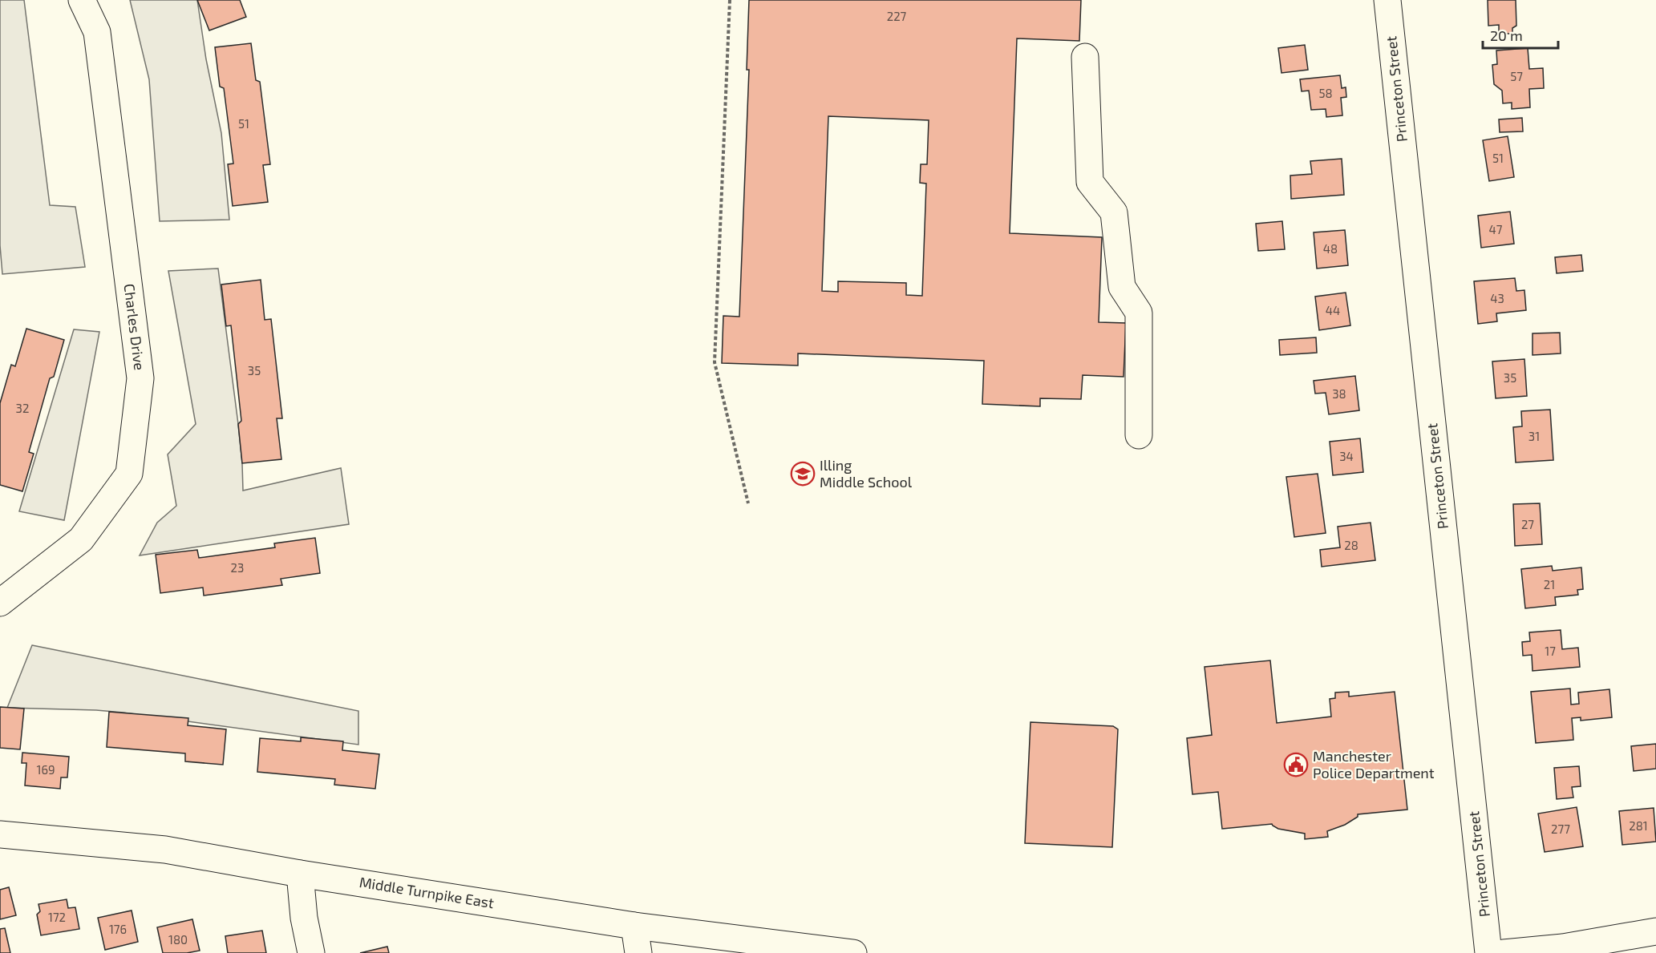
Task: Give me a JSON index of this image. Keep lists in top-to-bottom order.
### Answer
{
  "streets": {
    "street": ["Princeton Street", "Charles Drive", "Middle Turnpike East"]
  },
  "places": {
    "school or university": ["Illing Middle School"],
    "public building": ["Manchester Police Department"]
  },
  "house_numbers": [
    "227",
    "57",
    "58",
    "51",
    "51",
    "47",
    "48",
    "43",
    "44",
    "35",
    "35",
    "38",
    "32",
    "31",
    "34",
    "27",
    "28",
    "23",
    "21",
    "17",
    "169",
    "281",
    "277",
    "172",
    "176",
    "180"
  ],
  "scale_bar": "20 m"
}
